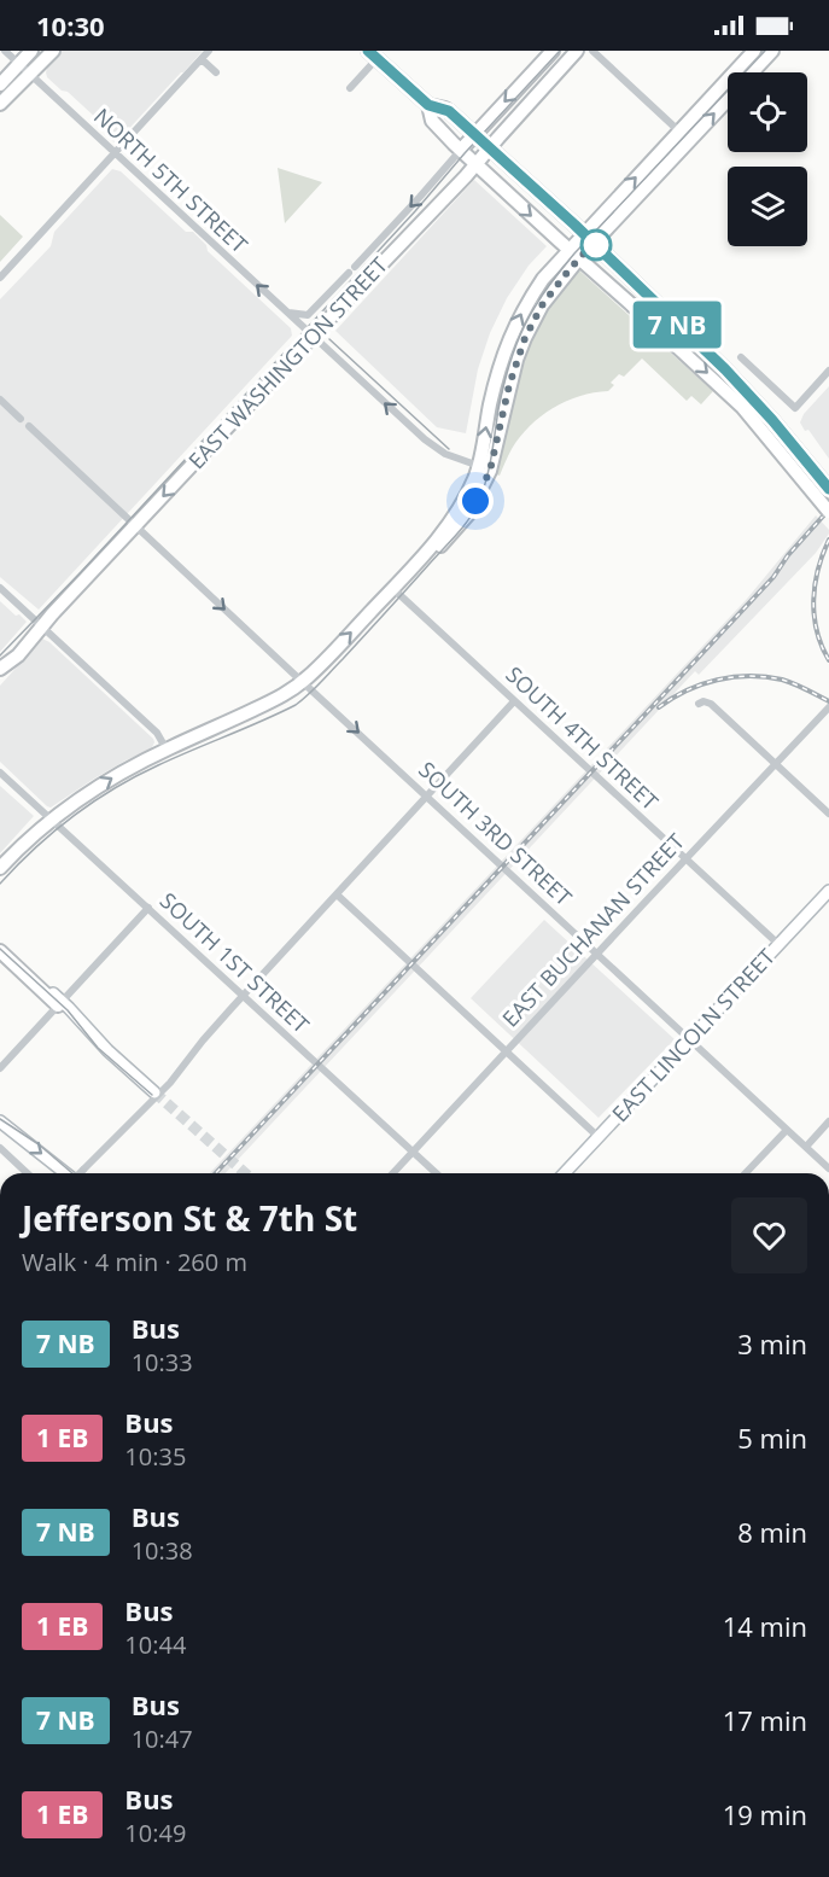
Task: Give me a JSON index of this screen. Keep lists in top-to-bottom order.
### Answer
{
  "streets": {
    "main road": ["EAST WASHINGTON STREET", "EAST LINCOLN STREET"],
    "street": [
      "NORTH 5TH STREET",
      "SOUTH 4TH STREET",
      "SOUTH 3RD STREET",
      "EAST BUCHANAN STREET",
      "SOUTH 1ST STREET"
    ]
  },
  "crossings": [
    ["NORTH 5TH STREET", "EAST WASHINGTON STREET"],
    ["EAST WASHINGTON STREET", "SOUTH 3RD STREET"],
    ["SOUTH 4TH STREET", "EAST BUCHANAN STREET"],
    ["SOUTH 4TH STREET", "EAST LINCOLN STREET"],
    ["SOUTH 3RD STREET", "EAST BUCHANAN STREET"],
    ["SOUTH 3RD STREET", "EAST LINCOLN STREET"],
    ["EAST BUCHANAN STREET", "SOUTH 1ST STREET"]
  ],
  "one_way": ["NORTH 5TH STREET", "SOUTH 3RD STREET"],
  "page": {
    "status": "10:30",
    "on_map": "7 NB",
    "heading": ["Jefferson St & 7th St", "Walk · 4 min · 260 m"],
    "list": [
      {
        "mark": "7 NB",
        "name": "Bus",
        "note": "10:33",
        "value": "3 min"
      },
      {
        "mark": "1 EB",
        "name": "Bus",
        "note": "10:35",
        "value": "5 min"
      },
      {
        "mark": "7 NB",
        "name": "Bus",
        "note": "10:38",
        "value": "8 min"
      },
      {
        "mark": "1 EB",
        "name": "Bus",
        "note": "10:44",
        "value": "14 min"
      },
      {
        "mark": "7 NB",
        "name": "Bus",
        "note": "10:47",
        "value": "17 min"
      },
      {
        "mark": "1 EB",
        "name": "Bus",
        "note": "10:49",
        "value": "19 min"
      }
    ]
  }
}
